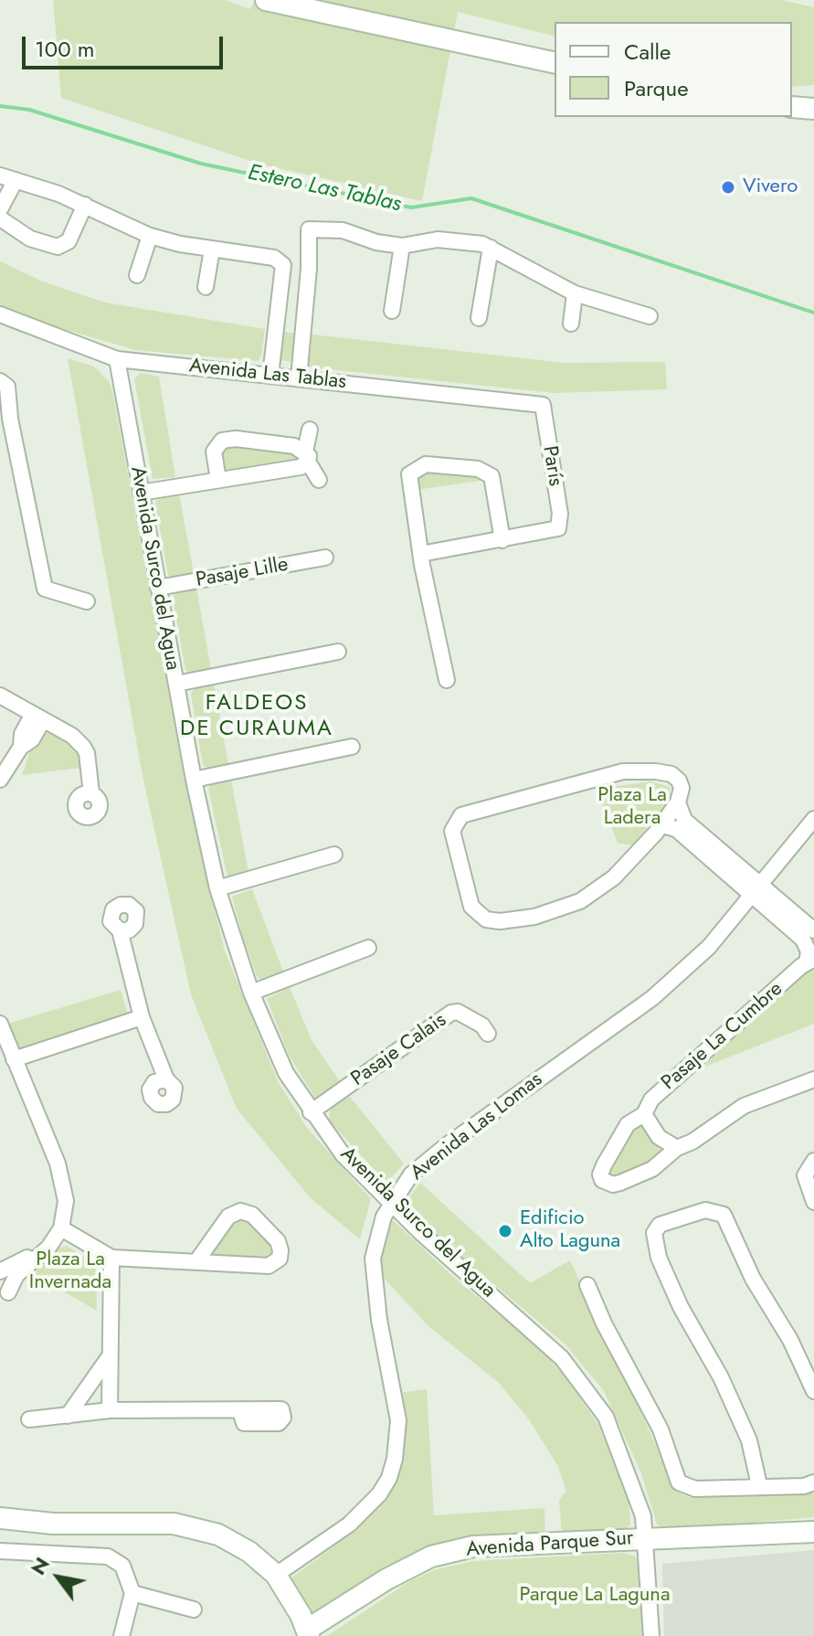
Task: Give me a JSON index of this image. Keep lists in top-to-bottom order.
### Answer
{
  "streets": {
    "street": [
      "Avenida Las Tablas",
      "París",
      "Avenida Surco del Agua",
      "Pasaje Lille",
      "Pasaje La Cumbre",
      "Pasaje Calais",
      "Avenida Las Lomas",
      "Avenida Parque Sur"
    ]
  },
  "crossings": [
    ["Avenida Las Tablas", "París"],
    ["Avenida Las Tablas", "Avenida Surco del Agua"],
    ["Avenida Surco del Agua", "Pasaje Lille"],
    ["Avenida Surco del Agua", "Pasaje Calais"],
    ["Avenida Surco del Agua", "Avenida Las Lomas"],
    ["Avenida Surco del Agua", "Avenida Parque Sur"],
    ["Pasaje La Cumbre", "Avenida Las Lomas"]
  ],
  "districts": ["FALDEOS DE CURAUMA"],
  "water": ["Estero Las Tablas"],
  "parks": ["Plaza La Ladera", "Plaza La Invernada", "Parque La Laguna"],
  "places": ["Vivero", "Edificio Alto Laguna"],
  "legend": ["Calle", "Parque"],
  "scale_bar": "100 m",
  "north": "top left"
}
